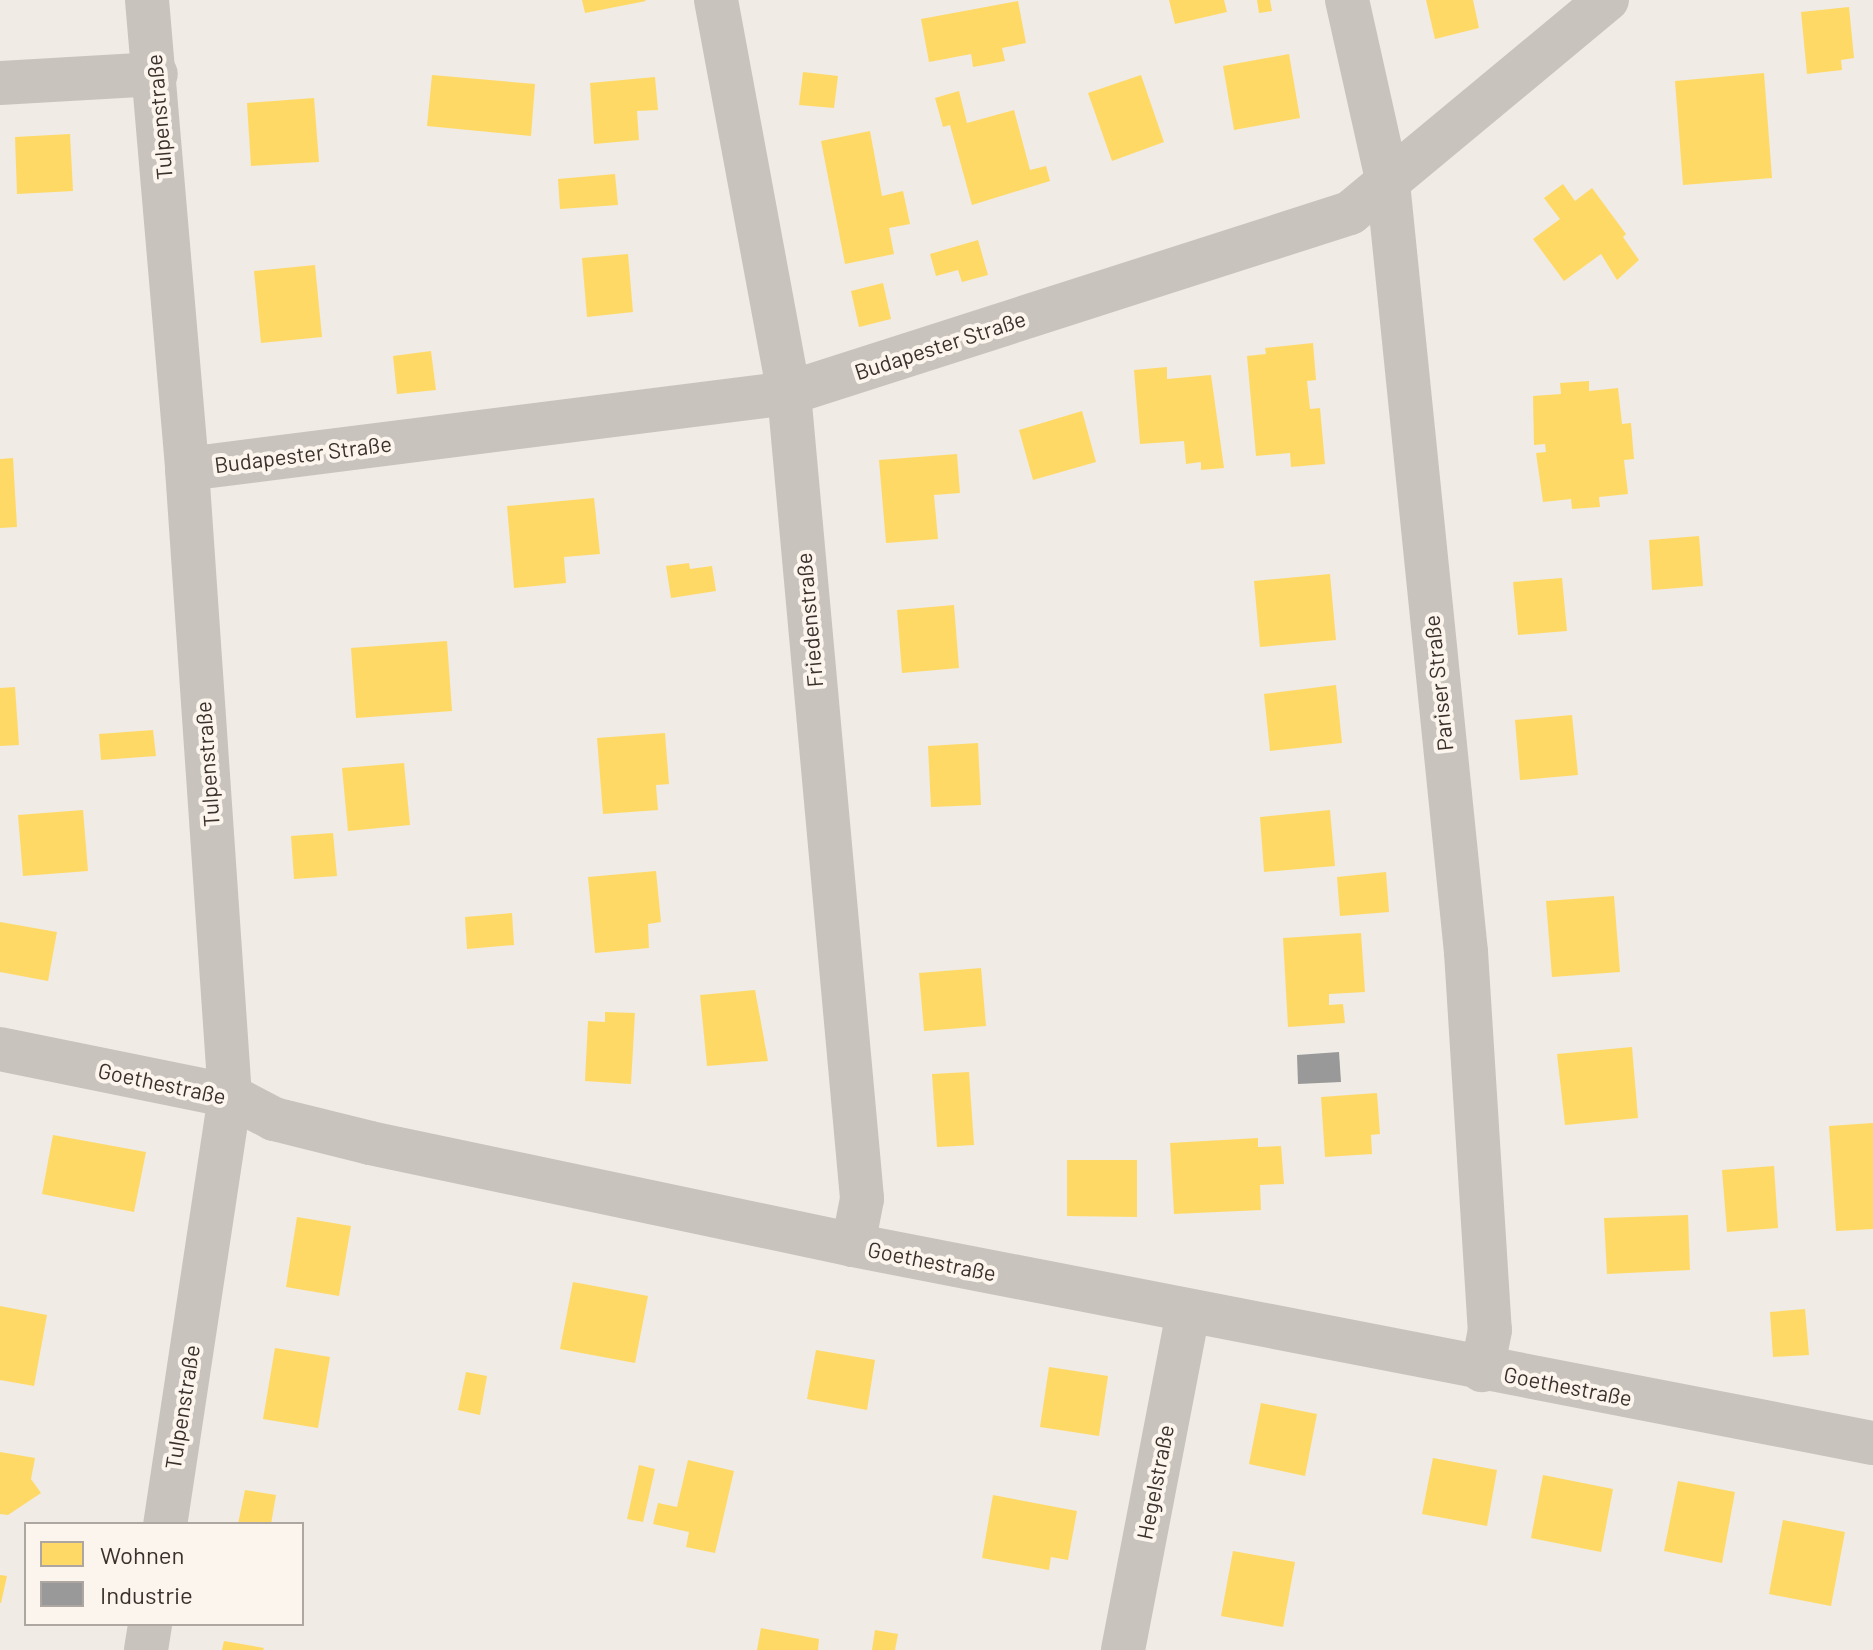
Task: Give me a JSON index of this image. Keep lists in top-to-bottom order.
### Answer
{
  "streets": {
    "street": [
      "Tulpenstraße",
      "Budapester Straße",
      "Friedenstraße",
      "Pariser Straße",
      "Goethestraße",
      "Hegelstraße"
    ]
  },
  "crossings": [
    ["Tulpenstraße", "Budapester Straße"],
    ["Tulpenstraße", "Goethestraße"],
    ["Budapester Straße", "Friedenstraße"],
    ["Budapester Straße", "Pariser Straße"],
    ["Friedenstraße", "Goethestraße"],
    ["Pariser Straße", "Goethestraße"],
    ["Goethestraße", "Hegelstraße"]
  ],
  "legend": ["Wohnen", "Industrie"]
}
